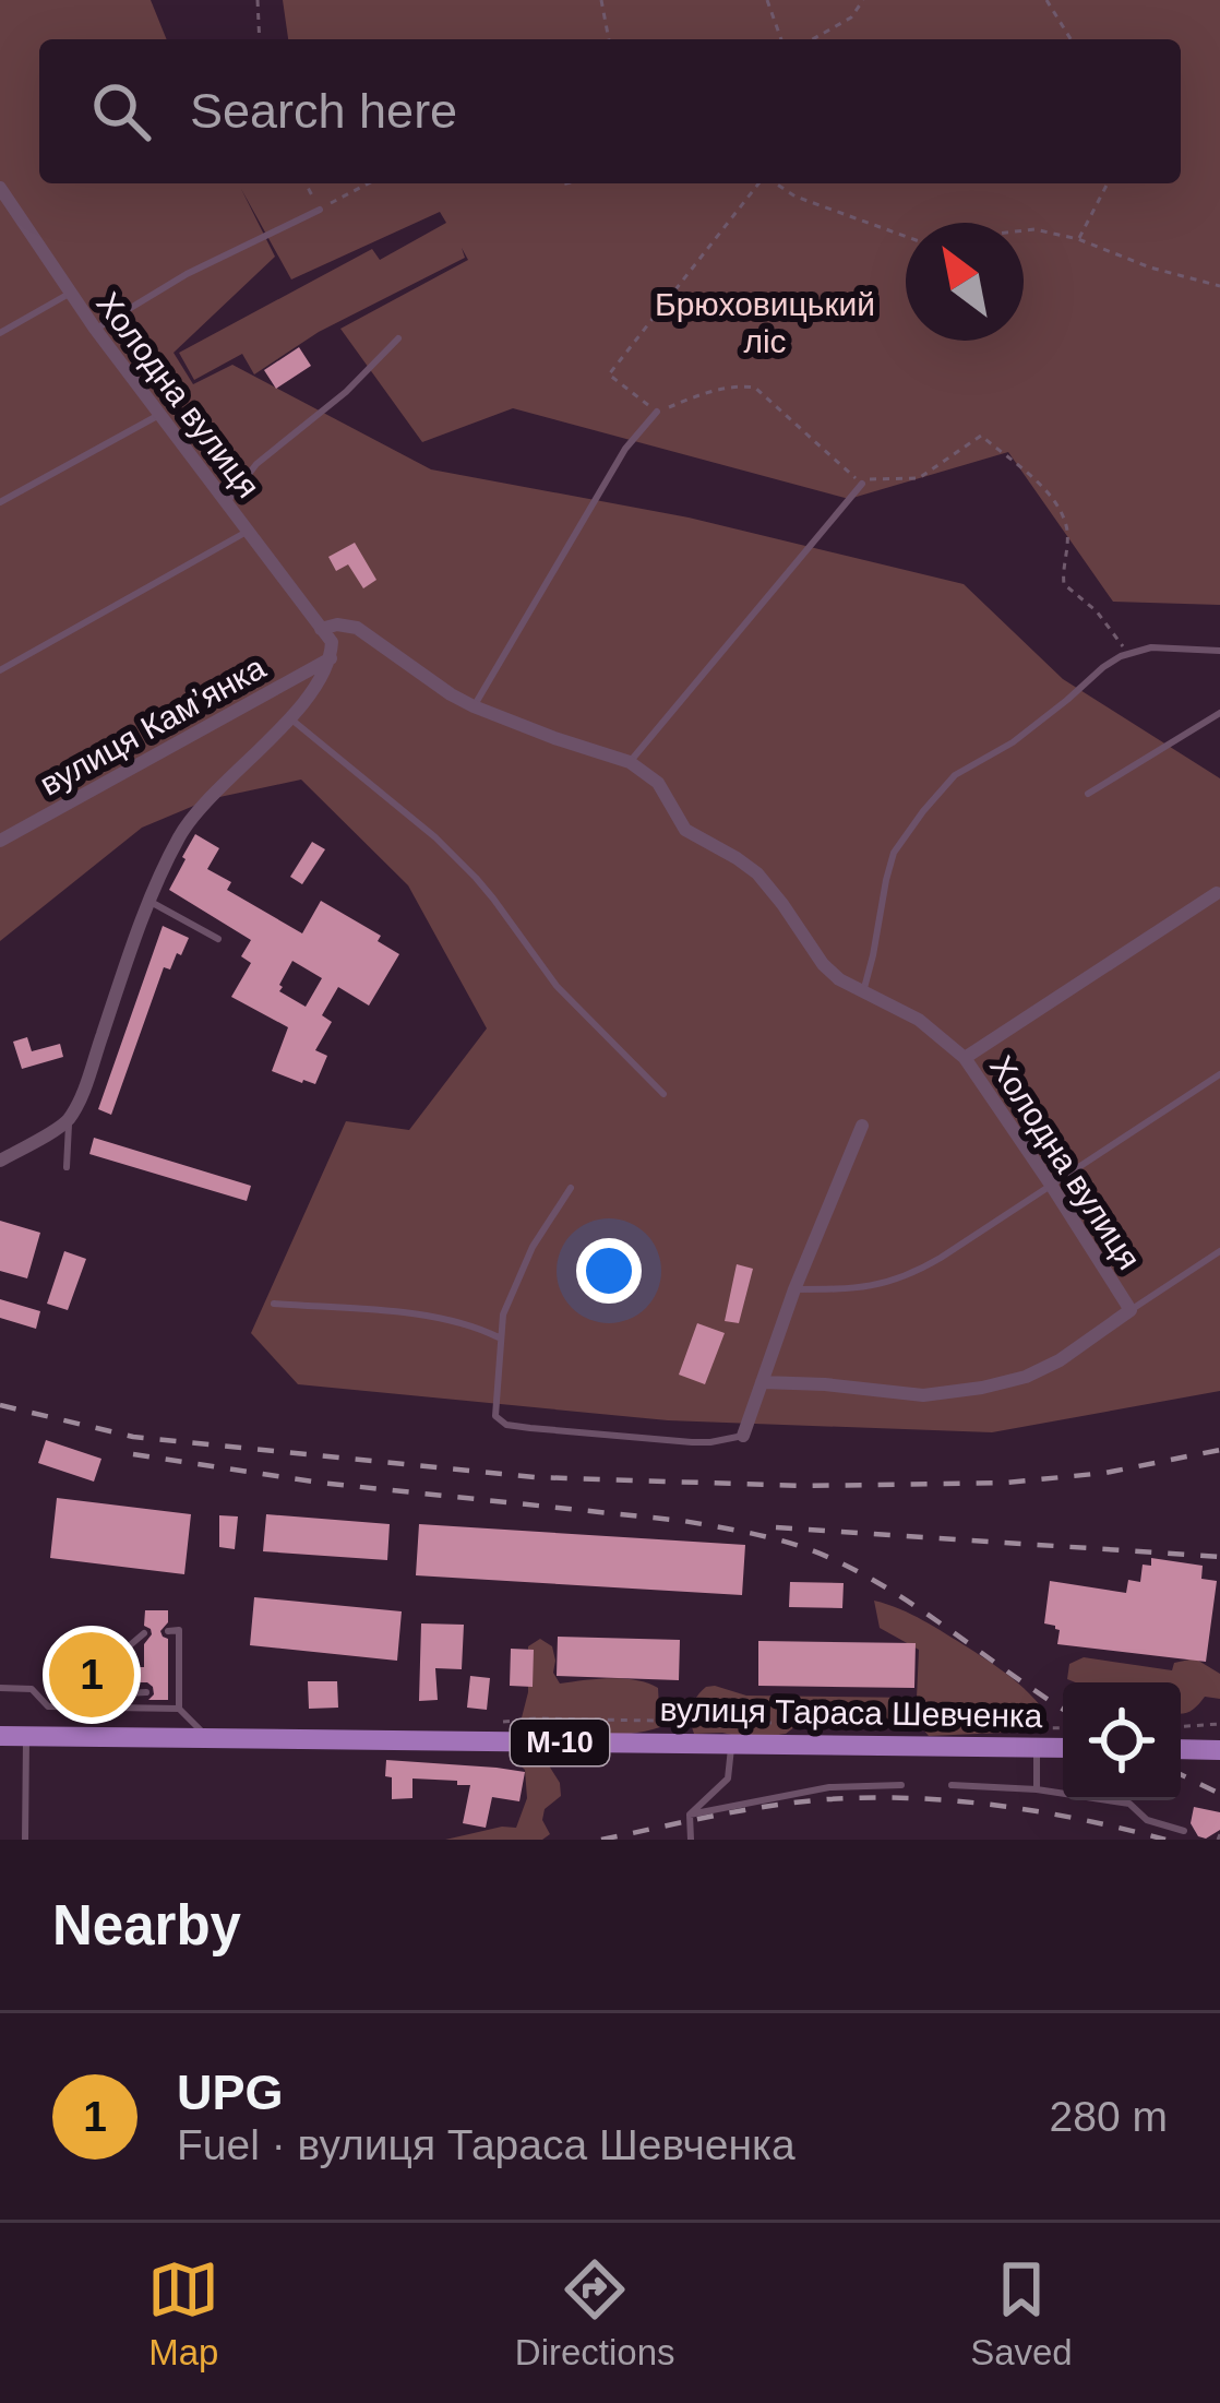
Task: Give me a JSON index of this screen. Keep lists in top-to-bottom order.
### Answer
{
  "streets": {
    "main road": ["вулиця Тараса Шевченка", "М-10"],
    "street": ["Холодна вулиця", "вулиця Камʼянка"]
  },
  "crossings": [
    ["Холодна вулиця", "вулиця Камʼянка"]
  ],
  "parks": ["Брюховицький ліс"],
  "north": "top left",
  "page": {
    "search": "Search here",
    "pins": "1",
    "heading": "Nearby",
    "list": [
      {
        "mark": "1",
        "name": "UPG",
        "note": "Fuel · вулиця Тараса Шевченка",
        "value": "280 m"
      }
    ],
    "nav": ["Map", "Directions", "Saved"]
  }
}
